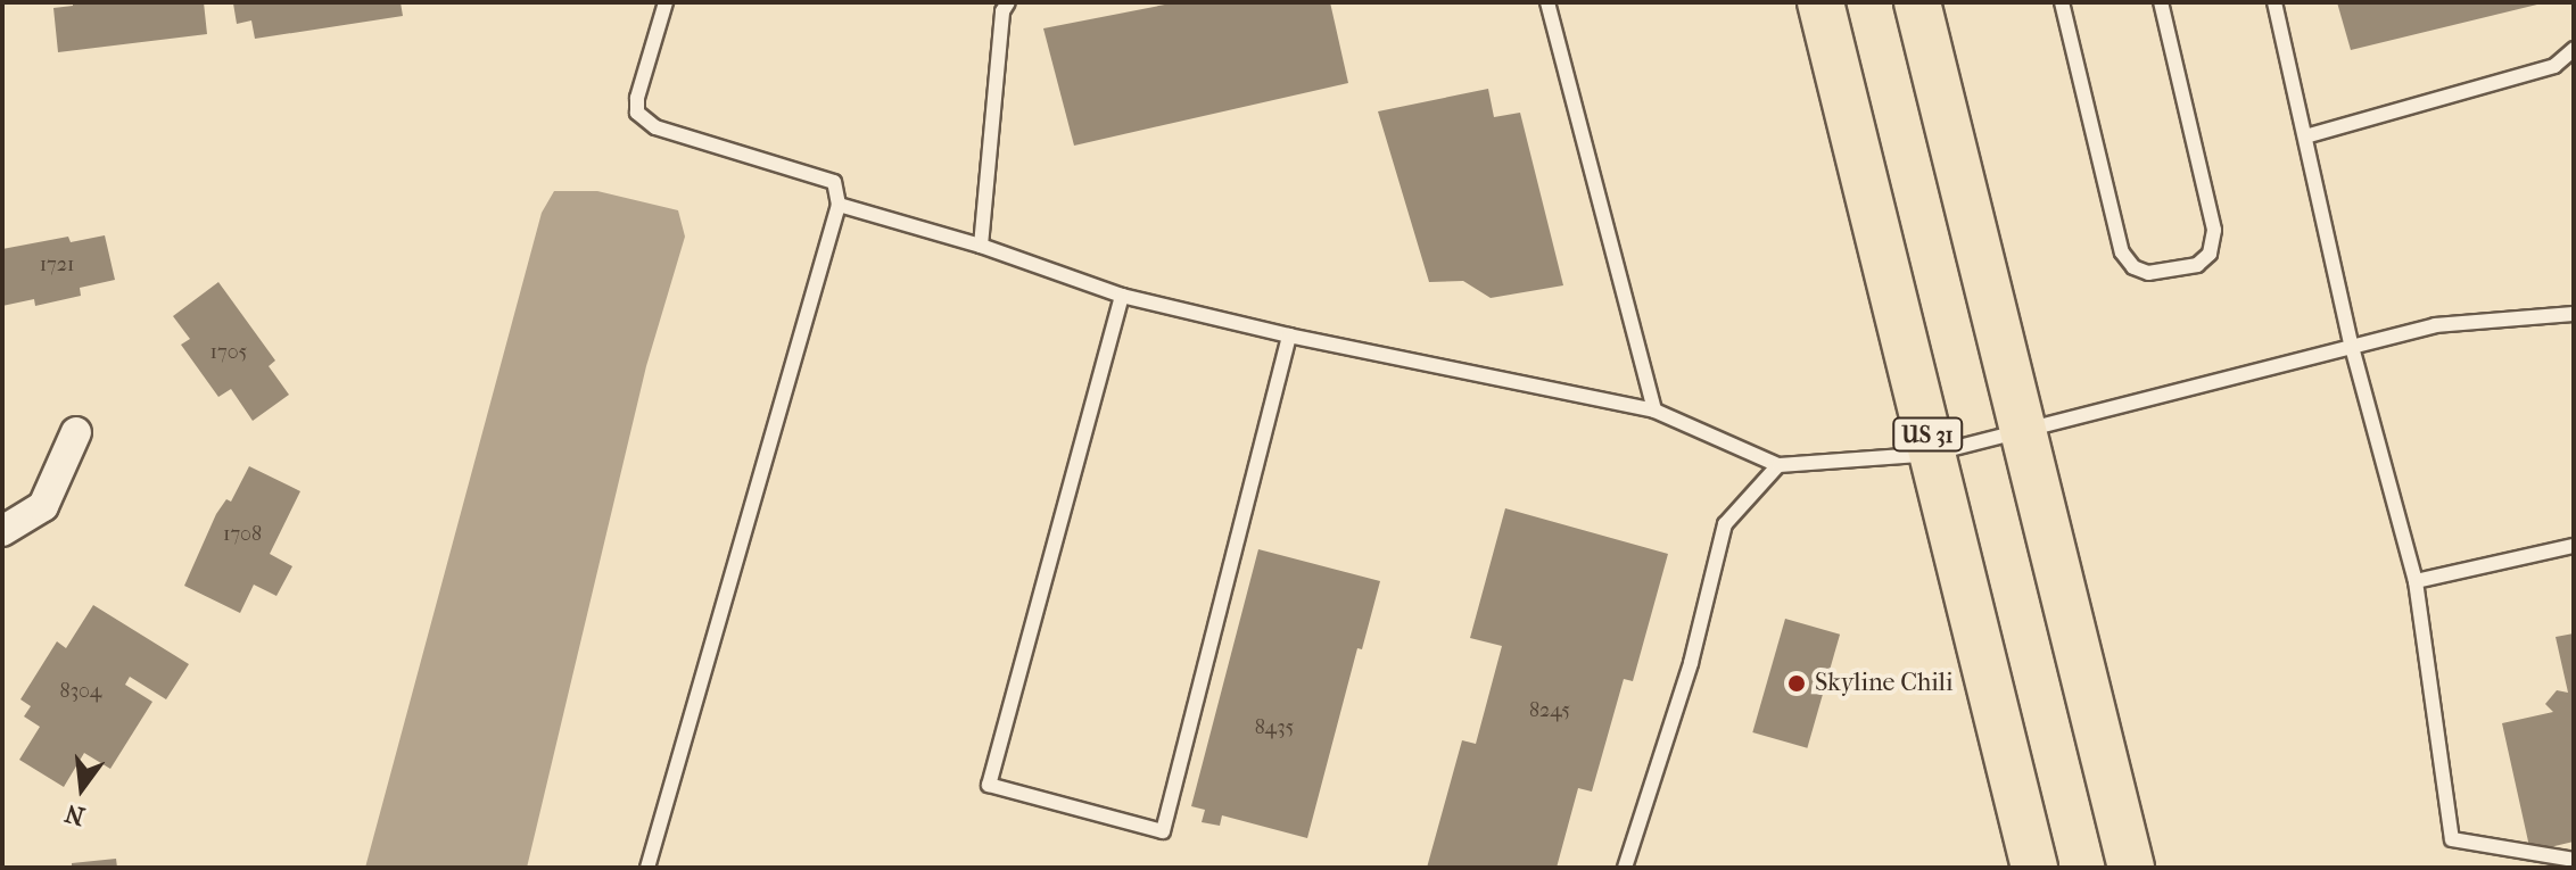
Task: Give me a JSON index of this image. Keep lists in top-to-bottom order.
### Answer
{
  "streets": {
    "main road": ["US 31"]
  },
  "places": ["Skyline Chili"],
  "house_numbers": [
    "1721",
    "1705",
    "1708",
    "8304",
    "8245",
    "8435"
  ],
  "north": "bottom"
}
